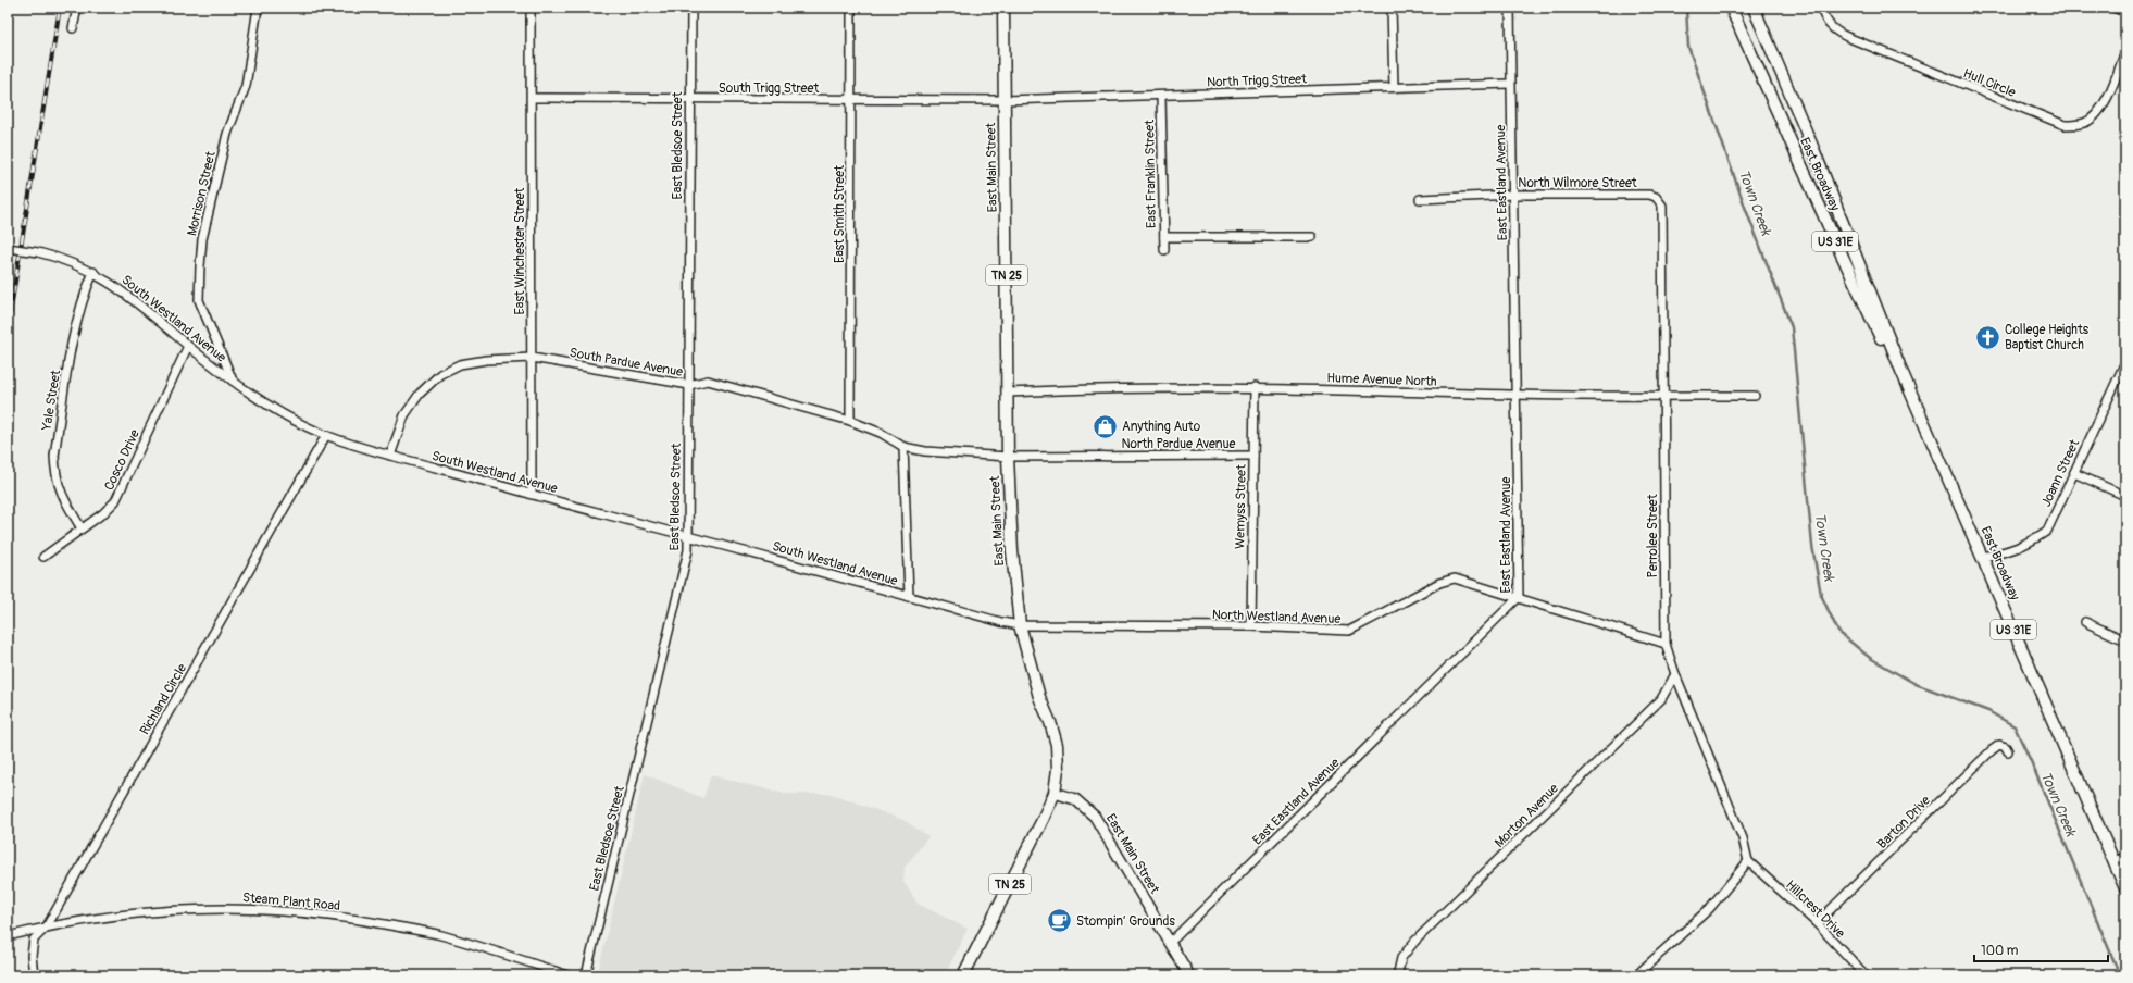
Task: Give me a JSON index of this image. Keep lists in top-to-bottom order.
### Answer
{
  "streets": {
    "main road": [
      "East Main Street",
      "East Broadway",
      "US 31E",
      "TN 25"
    ],
    "street": [
      "North Trigg Street",
      "Hull Circle",
      "South Trigg Street",
      "East Bledsoe Street",
      "East Franklin Street",
      "East Eastland Avenue",
      "North Wilmore Street",
      "Morrison Street",
      "East Smith Street",
      "East Winchester Street",
      "South Westland Avenue",
      "South Pardue Avenue",
      "Hume Avenue North",
      "Yale Street",
      "North Pardue Avenue",
      "Cosco Drive",
      "Joann Street",
      "Wemyss Street",
      "Perrolee Street",
      "North Westland Avenue",
      "Richland Circle",
      "Morton Avenue",
      "Barton Drive",
      "Steam Plant Road",
      "Hillcrest Drive"
    ]
  },
  "crossings": [
    ["North Trigg Street", "South Trigg Street"],
    ["North Trigg Street", "East Main Street"],
    ["North Trigg Street", "East Franklin Street"],
    ["North Trigg Street", "East Eastland Avenue"],
    ["South Trigg Street", "East Bledsoe Street"],
    ["South Trigg Street", "East Main Street"],
    ["South Trigg Street", "East Smith Street"],
    ["South Trigg Street", "East Winchester Street"],
    ["East Bledsoe Street", "South Westland Avenue"],
    ["East Bledsoe Street", "South Pardue Avenue"],
    ["East Main Street", "East Eastland Avenue"],
    ["East Main Street", "TN 25"],
    ["East Main Street", "South Westland Avenue"],
    ["East Main Street", "South Pardue Avenue"],
    ["East Main Street", "Hume Avenue North"],
    ["East Main Street", "North Westland Avenue"],
    ["East Broadway", "Joann Street"],
    ["East Eastland Avenue", "North Wilmore Street"],
    ["East Eastland Avenue", "Hume Avenue North"],
    ["East Eastland Avenue", "North Westland Avenue"],
    ["North Wilmore Street", "Perrolee Street"],
    ["Morrison Street", "South Westland Avenue"],
    ["East Smith Street", "South Pardue Avenue"],
    ["East Winchester Street", "South Westland Avenue"],
    ["East Winchester Street", "South Pardue Avenue"],
    ["South Westland Avenue", "South Pardue Avenue"],
    ["South Westland Avenue", "Yale Street"],
    ["South Westland Avenue", "Cosco Drive"],
    ["South Westland Avenue", "North Westland Avenue"],
    ["South Westland Avenue", "Richland Circle"],
    ["South Pardue Avenue", "North Pardue Avenue"],
    ["Hume Avenue North", "Wemyss Street"],
    ["Hume Avenue North", "Perrolee Street"],
    ["Yale Street", "Cosco Drive"],
    ["North Pardue Avenue", "Wemyss Street"],
    ["Wemyss Street", "North Westland Avenue"],
    ["Perrolee Street", "North Westland Avenue"],
    ["Perrolee Street", "Morton Avenue"],
    ["Perrolee Street", "Hillcrest Drive"],
    ["Richland Circle", "Steam Plant Road"],
    ["Barton Drive", "Hillcrest Drive"]
  ],
  "water": ["Town Creek"],
  "places": {
    "church": ["College Heights Baptist Church"],
    "shop": ["Anything Auto"],
    "cafe": ["Stompin’ Grounds"]
  },
  "scale_bar": "100 m"
}
